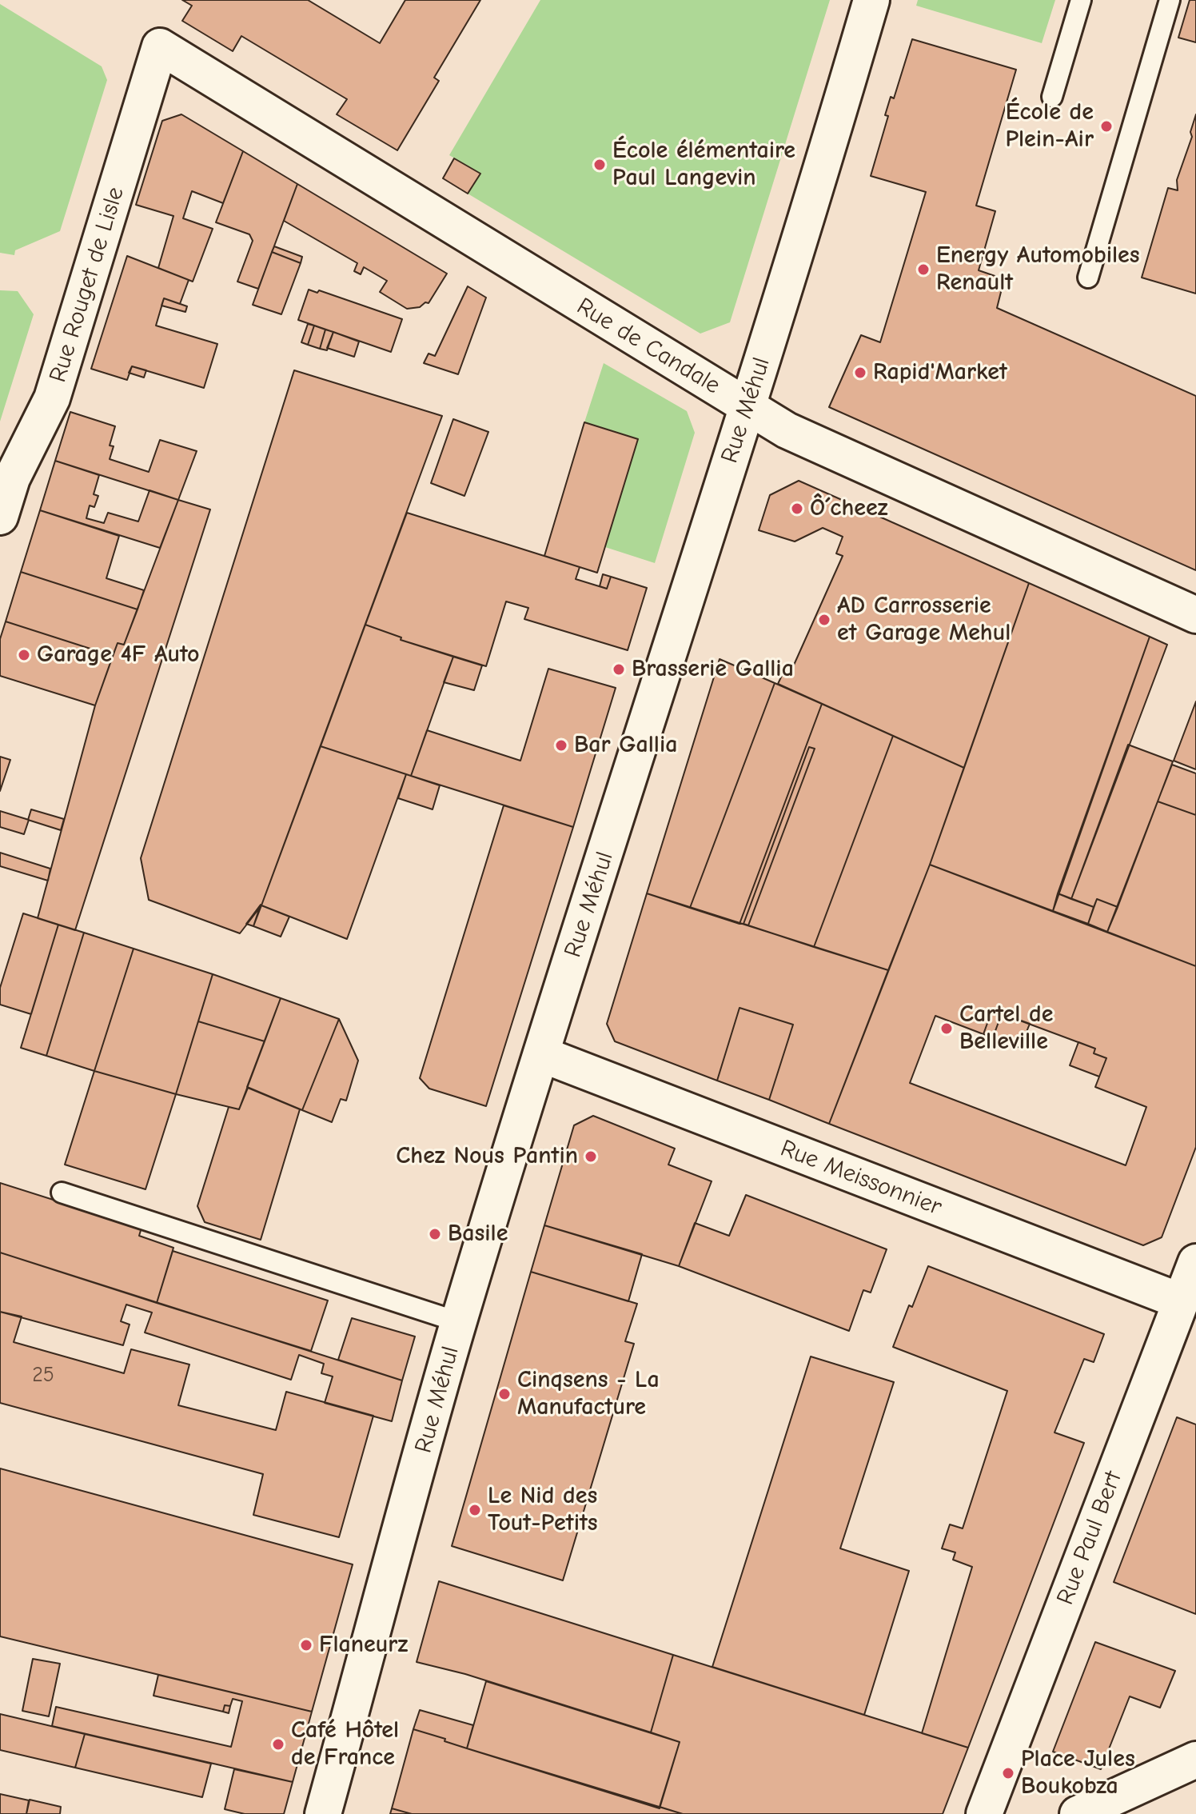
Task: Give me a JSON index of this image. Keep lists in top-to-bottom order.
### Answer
{
  "streets": {
    "street": [
      "Rue Rouget de Lisle",
      "Rue de Candale",
      "Rue Méhul",
      "Rue Meissonnier",
      "Rue Paul Bert"
    ]
  },
  "crossings": [
    ["Rue Rouget de Lisle", "Rue de Candale"],
    ["Rue de Candale", "Rue Méhul"],
    ["Rue Méhul", "Rue Meissonnier"],
    ["Rue Meissonnier", "Rue Paul Bert"]
  ],
  "places": [
    "École de Plein-Air",
    "École élémentaire Paul Langevin",
    "Energy Automobiles Renault",
    "Rapid'Market",
    "Ô´cheez",
    "AD Carrosserie et Garage Mehul",
    "Garage 4F Auto",
    "Brasserie Gallia",
    "Bar Gallia",
    "Cartel de Belleville",
    "Chez Nous Pantin",
    "Basile",
    "Cinqsens - La Manufacture",
    "Le Nid des Tout-Petits",
    "Flaneurz",
    "Café Hôtel de France",
    "Place Jules Boukobza"
  ],
  "house_numbers": ["25"]
}
